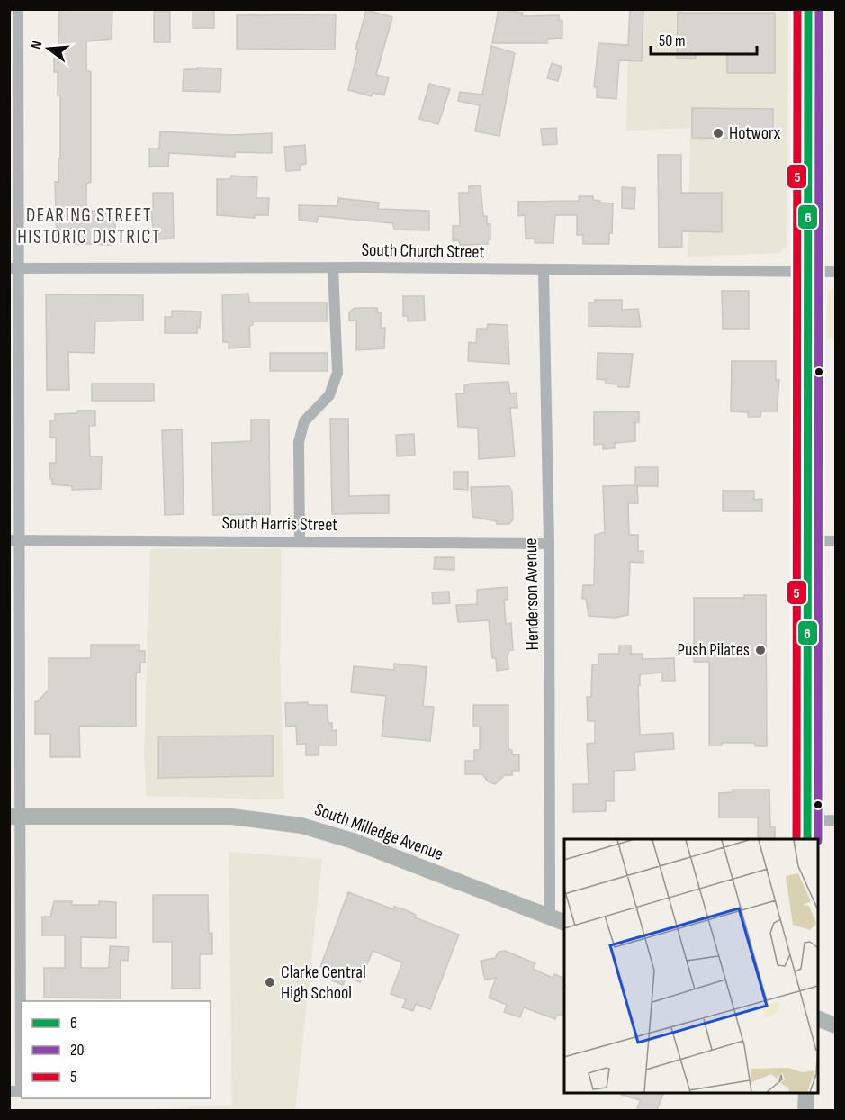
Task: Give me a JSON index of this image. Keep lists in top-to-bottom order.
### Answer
{
  "streets": {
    "main road": ["South Milledge Avenue"],
    "street": ["South Church Street", "South Harris Street", "Henderson Avenue"]
  },
  "crossings": [
    ["South Church Street", "Henderson Avenue"],
    ["South Harris Street", "Henderson Avenue"],
    ["Henderson Avenue", "South Milledge Avenue"]
  ],
  "districts": ["DEARING STREET HISTORIC DISTRICT"],
  "places": ["Hotworx", "Push Pilates", "Clarke Central High School"],
  "lines": ["transit line 6", "transit line 20", "transit line 5"],
  "legend": ["6", "20", "5"],
  "scale_bar": "50 m",
  "north": "left"
}
